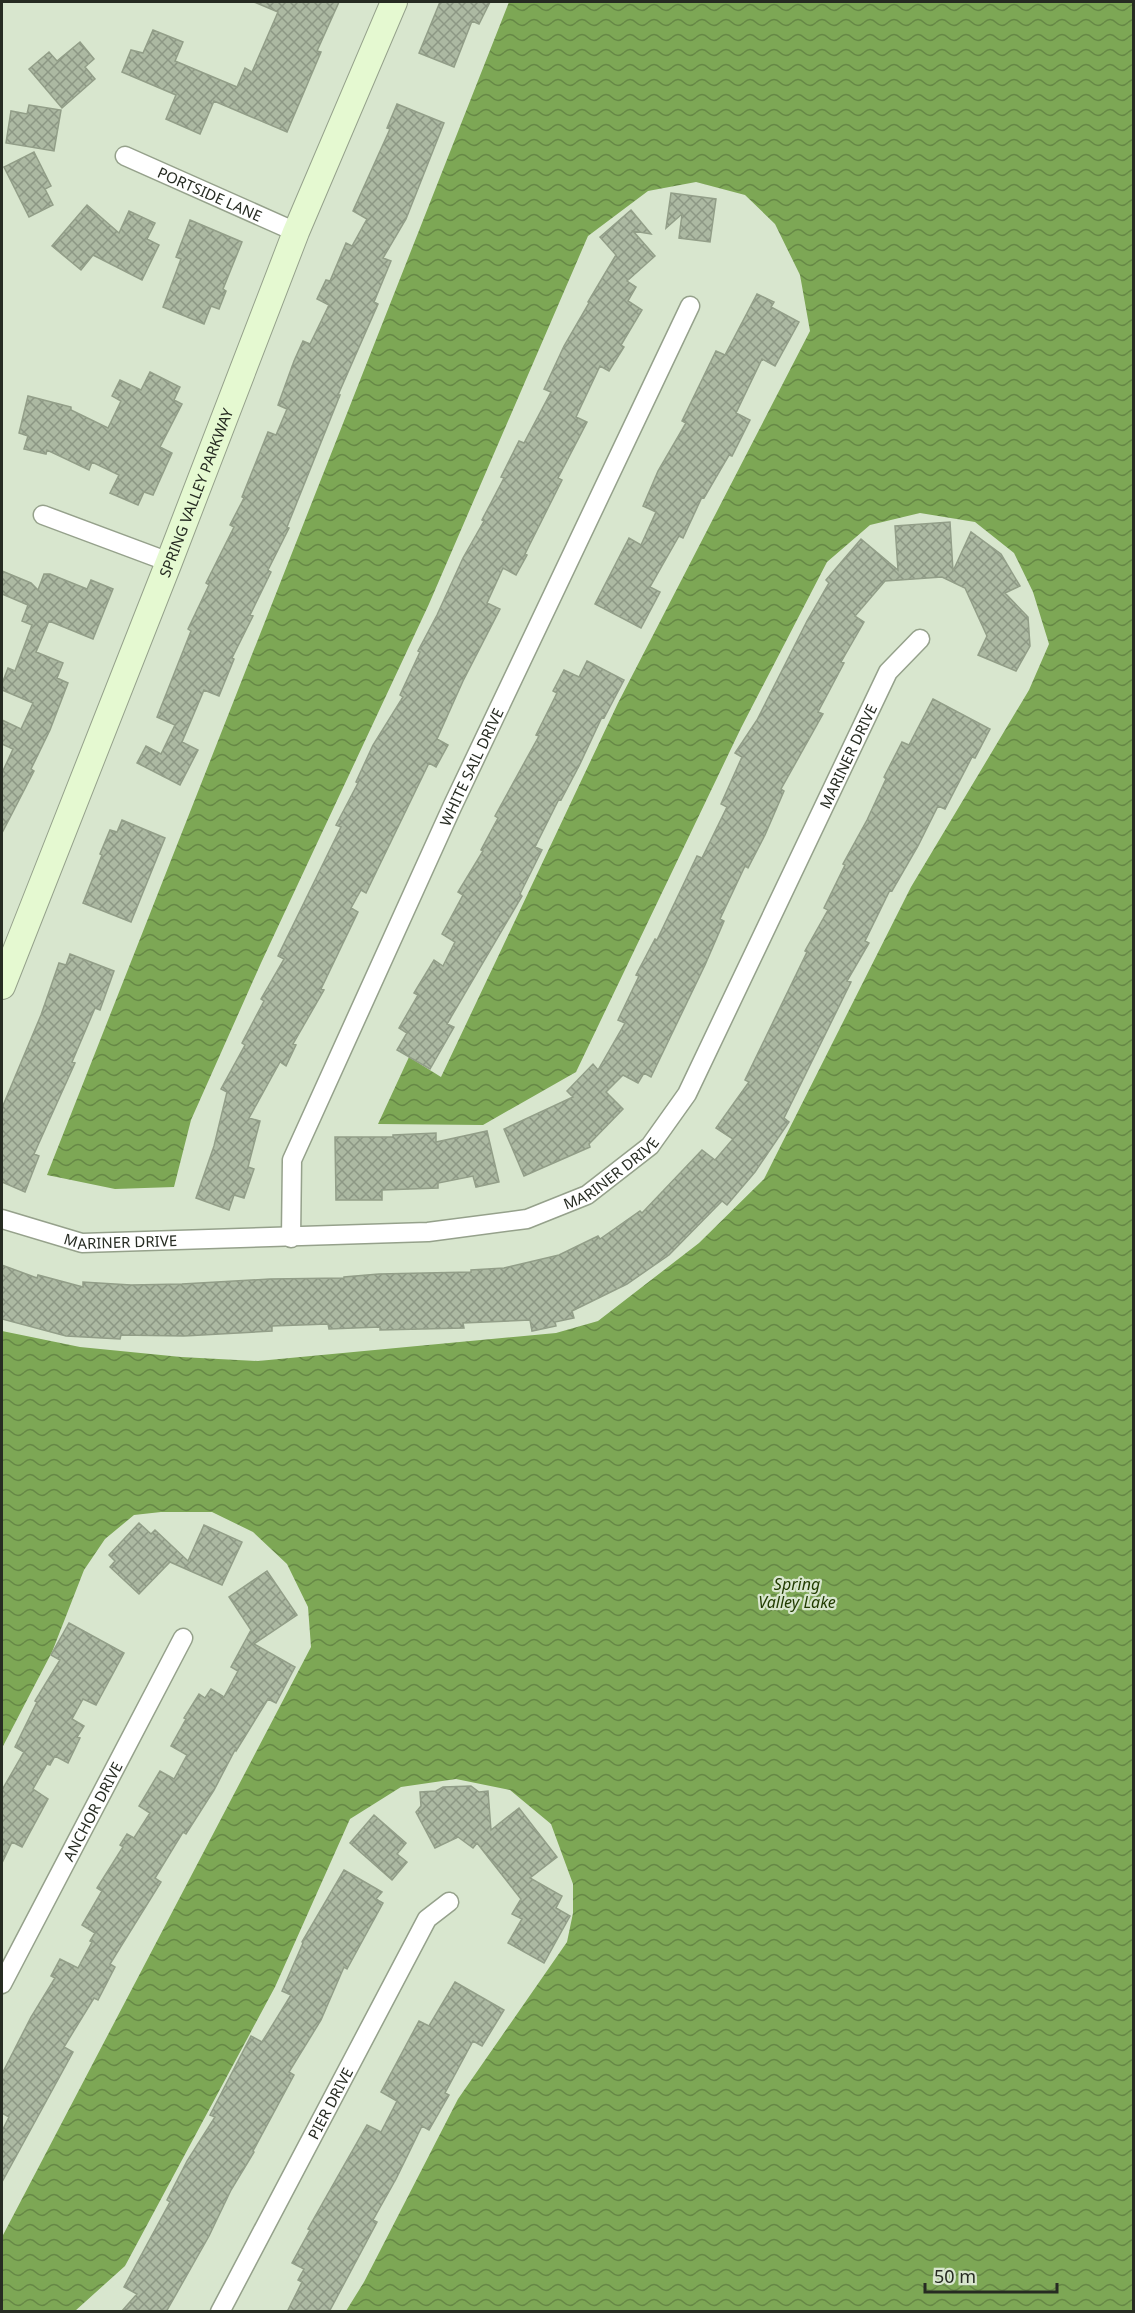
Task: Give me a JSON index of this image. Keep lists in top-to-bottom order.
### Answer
{
  "streets": {
    "street": [
      "PORTSIDE LANE",
      "SPRING VALLEY PARKWAY",
      "MARINER DRIVE",
      "WHITE SAIL DRIVE",
      "ANCHOR DRIVE",
      "PIER DRIVE"
    ]
  },
  "crossings": [
    ["PORTSIDE LANE", "SPRING VALLEY PARKWAY"],
    ["MARINER DRIVE", "WHITE SAIL DRIVE"]
  ],
  "water": ["Spring Valley Lake"],
  "scale_bar": "50 m"
}
